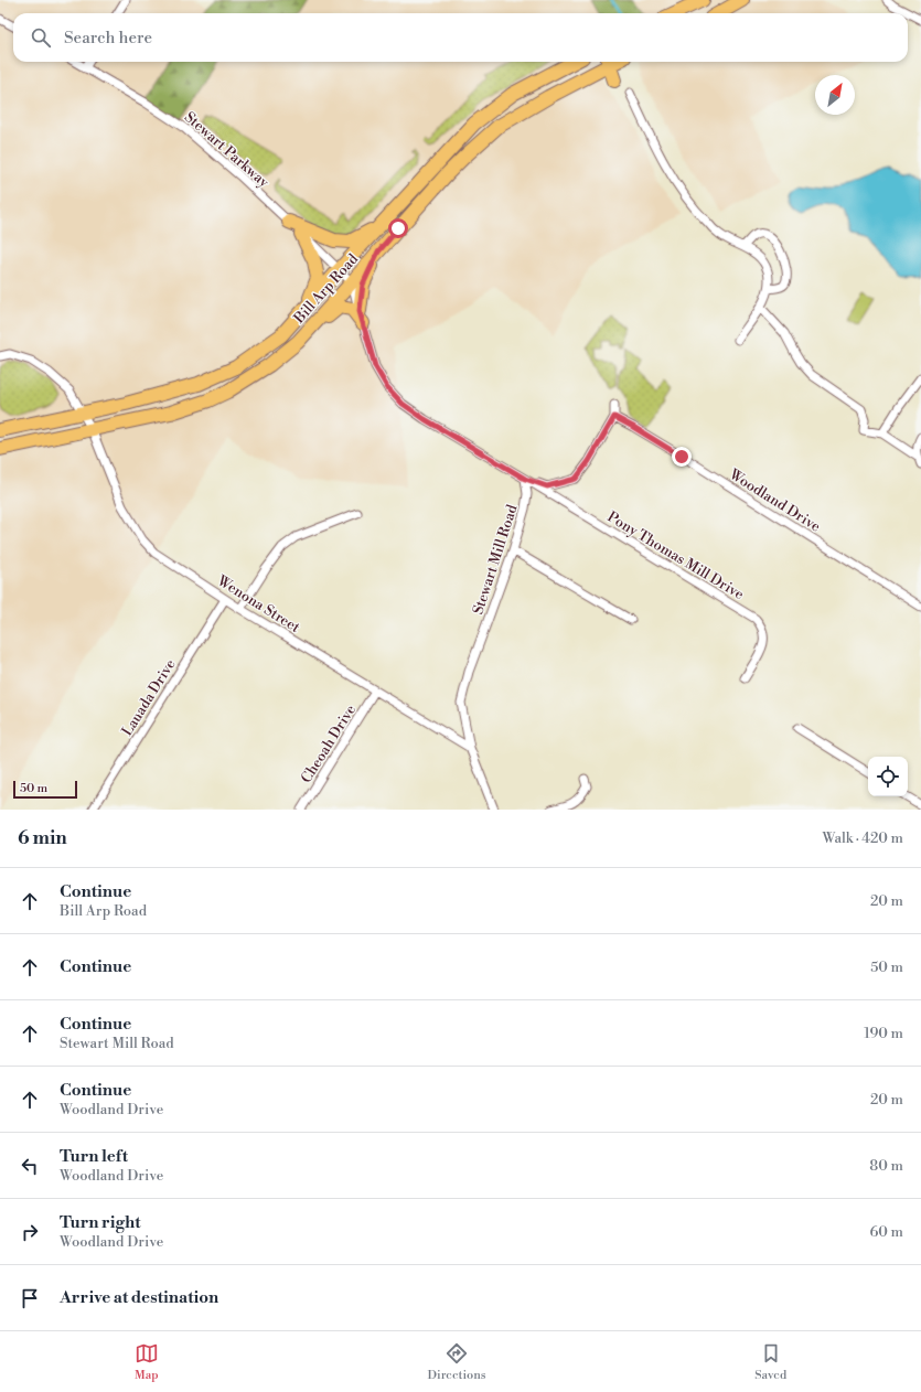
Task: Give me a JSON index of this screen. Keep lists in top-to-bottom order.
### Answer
{
  "streets": {
    "main road": ["Bill Arp Road"],
    "street": [
      "Stewart Parkway",
      "Woodland Drive",
      "Pony Thomas Mill Drive",
      "Stewart Mill Road",
      "Wenona Street",
      "Lauada Drive",
      "Cheoah Drive"
    ]
  },
  "crossings": [
    ["Stewart Parkway", "Bill Arp Road"],
    ["Bill Arp Road", "Wenona Street"],
    ["Pony Thomas Mill Drive", "Stewart Mill Road"],
    ["Stewart Mill Road", "Wenona Street"],
    ["Wenona Street", "Lauada Drive"],
    ["Wenona Street", "Cheoah Drive"]
  ],
  "scale_bar": "50 m",
  "north": "top right",
  "page": {
    "search": "Search here",
    "scale": "50 m",
    "heading": ["6 min", "Walk · 420 m"],
    "list": [
      ["Continue", "Bill Arp Road", "20 m"],
      ["Continue", "50 m"],
      ["Continue", "Stewart Mill Road", "190 m"],
      ["Continue", "Woodland Drive", "20 m"],
      ["Turn left", "Woodland Drive", "80 m"],
      ["Turn right", "Woodland Drive", "60 m"],
      "Arrive at destination"
    ],
    "nav": ["Map", "Directions", "Saved"]
  }
}
